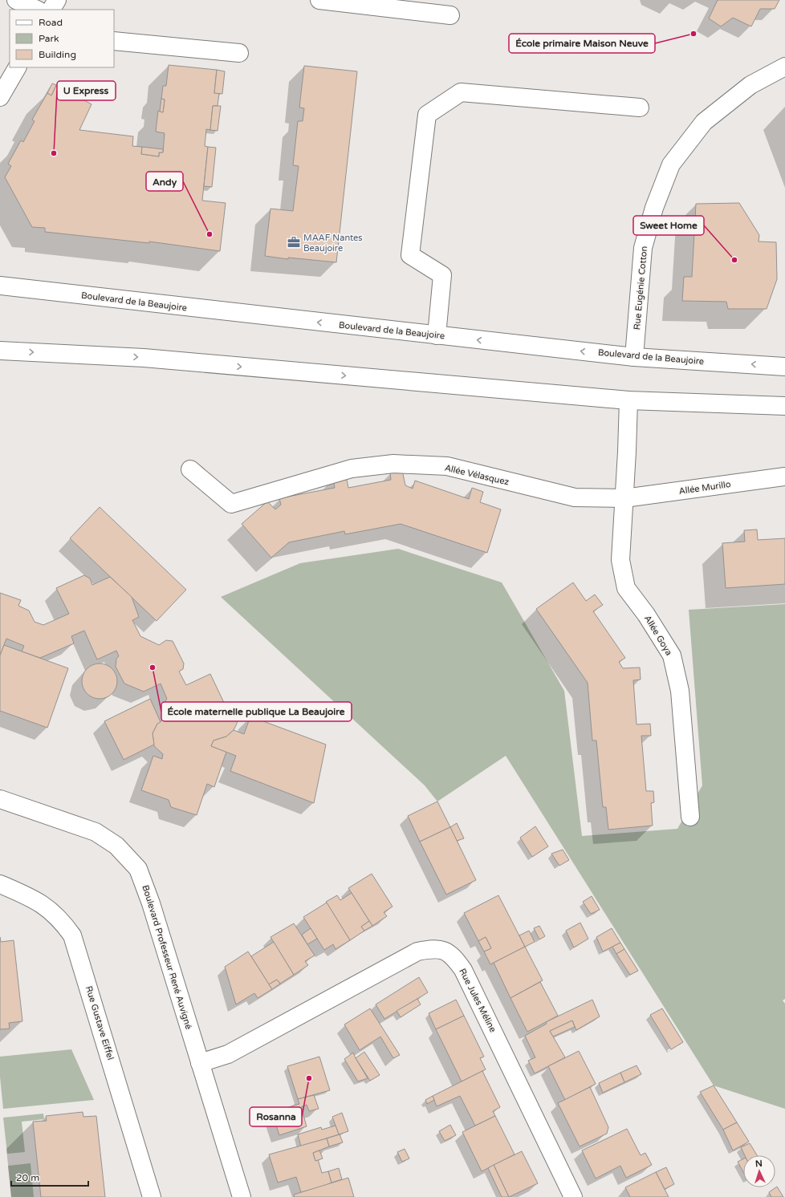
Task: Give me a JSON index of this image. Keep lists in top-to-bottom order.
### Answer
{
  "streets": {
    "street": [
      "Rue Eugénie Cotton",
      "Boulevard de la Beaujoire",
      "Allée Vélasquez",
      "Allée Murillo",
      "Allée Goya",
      "Boulevard Professeur René Auvigné",
      "Rue Jules Méline",
      "Rue Gustave Eiffel"
    ]
  },
  "crossings": [
    ["Rue Eugénie Cotton", "Boulevard de la Beaujoire"],
    ["Allée Vélasquez", "Allée Murillo"],
    ["Allée Vélasquez", "Allée Goya"],
    ["Allée Murillo", "Allée Goya"],
    ["Boulevard Professeur René Auvigné", "Rue Jules Méline"]
  ],
  "places": {
    "other": [
      "École primaire Maison Neuve",
      "U Express",
      "Andy",
      "Sweet Home",
      "École maternelle publique La Beaujoire",
      "Rosanna"
    ],
    "office": ["MAAF Nantes Beaujoire"]
  },
  "legend": ["Road", "Park", "Building"],
  "scale_bar": "20 m",
  "north": "top"
}
